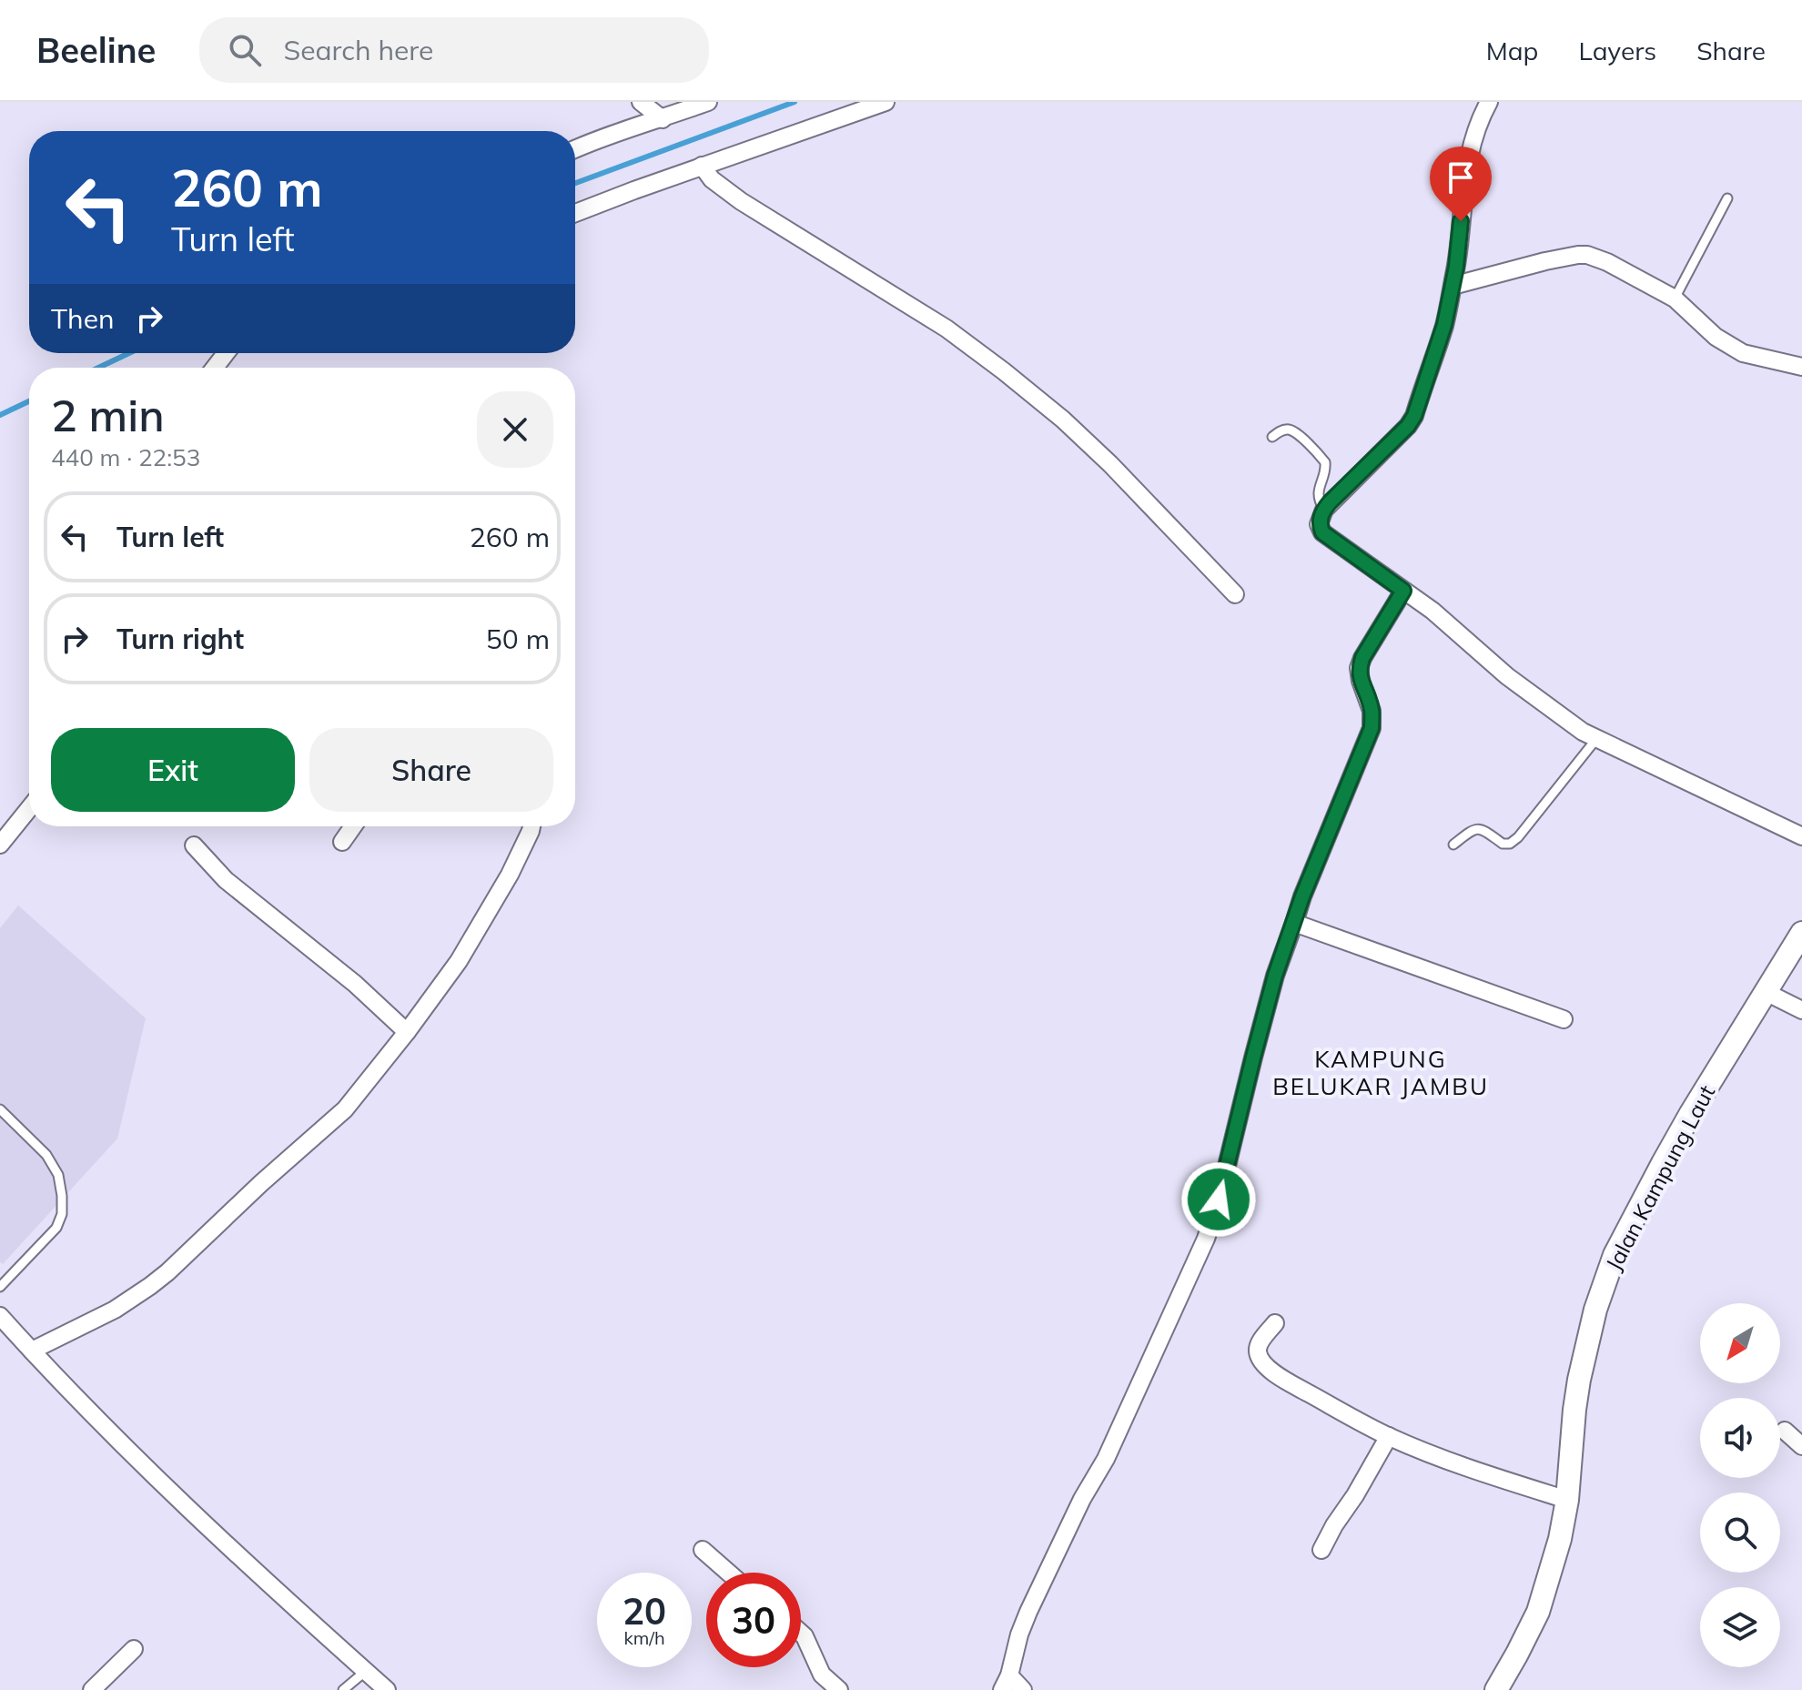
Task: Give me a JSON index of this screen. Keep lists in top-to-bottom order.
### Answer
{
  "streets": {
    "street": ["Jalan Kampung Laut"]
  },
  "districts": ["KAMPUNG BELUKAR JAMBU"],
  "north": "bottom left",
  "page": {
    "header": "Beeline",
    "search": "Search here",
    "nav": ["Map", "Layers", "Share"],
    "turn": ["260 m", "Turn left"],
    "then": "Then",
    "heading": ["2 min", "440 m · 22:53"],
    "list": [
      {
        "name": "Turn left",
        "value": "260 m"
      },
      {
        "name": "Turn right",
        "value": "50 m"
      }
    ],
    "buttons": ["Exit", "Share"],
    "speed": "20 km/h",
    "limit": "30"
  }
}
